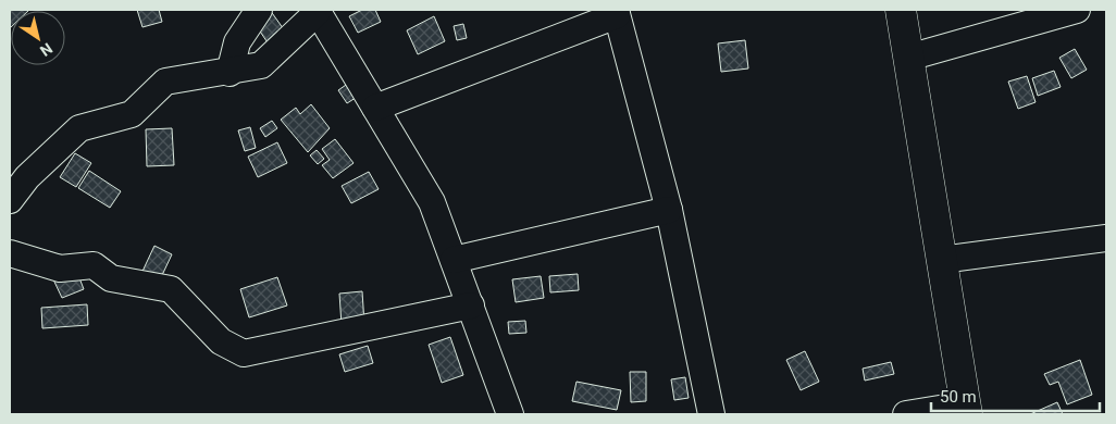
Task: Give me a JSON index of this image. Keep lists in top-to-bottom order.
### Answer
{
  "scale_bar": "50 m",
  "north": "bottom right"
}
